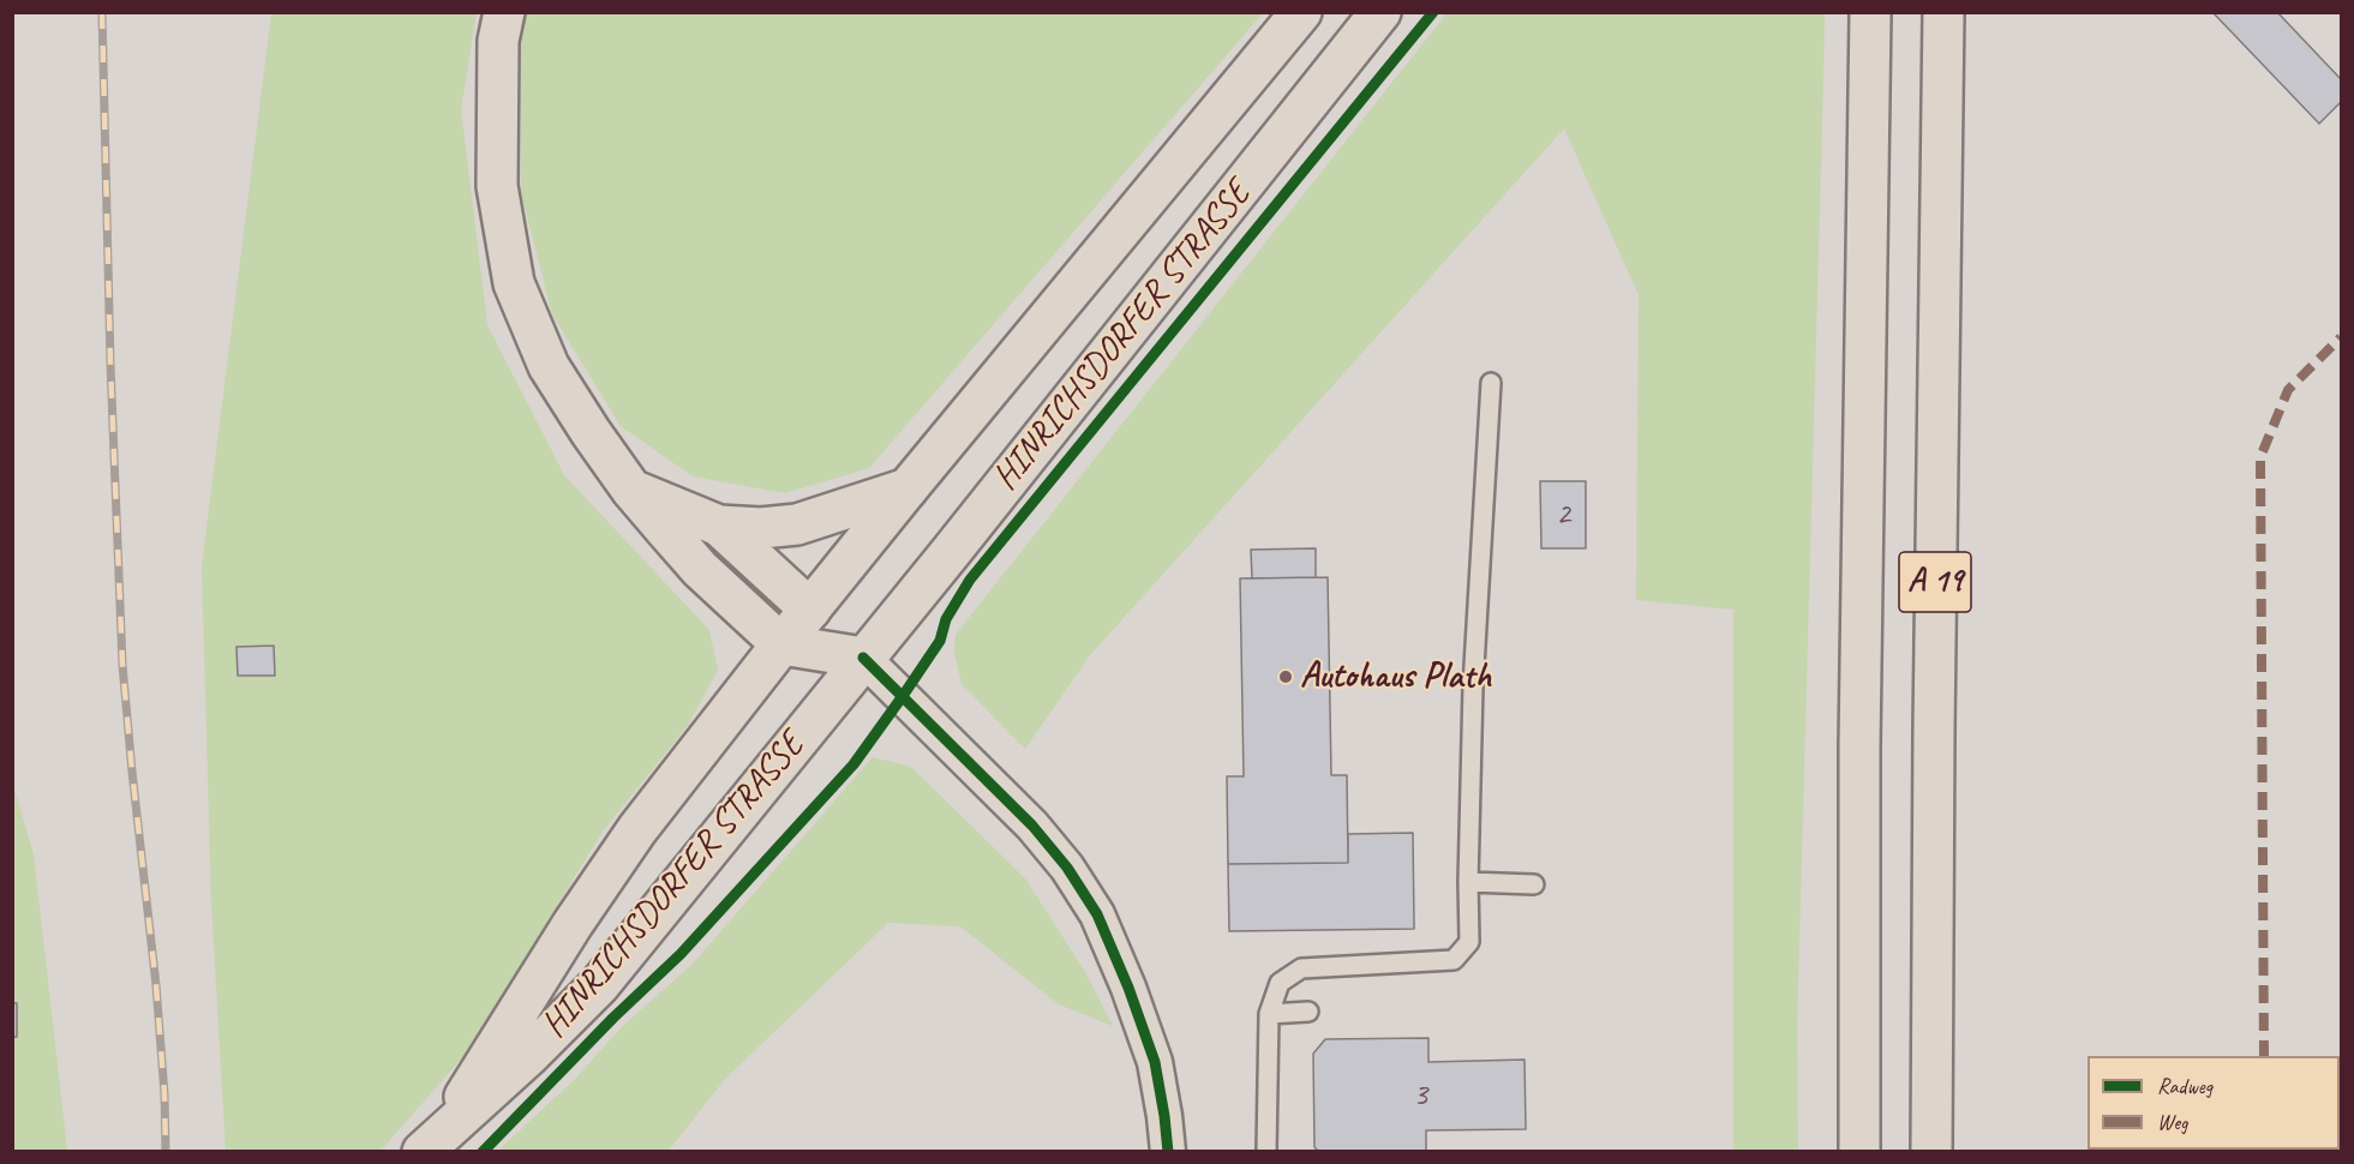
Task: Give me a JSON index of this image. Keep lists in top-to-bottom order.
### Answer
{
  "streets": {
    "main road": ["HINRICHSDORFER STRASSE", "A 19"]
  },
  "places": ["Autohaus Plath"],
  "house_numbers": ["2", "3"],
  "legend": ["Radweg", "Weg"]
}
